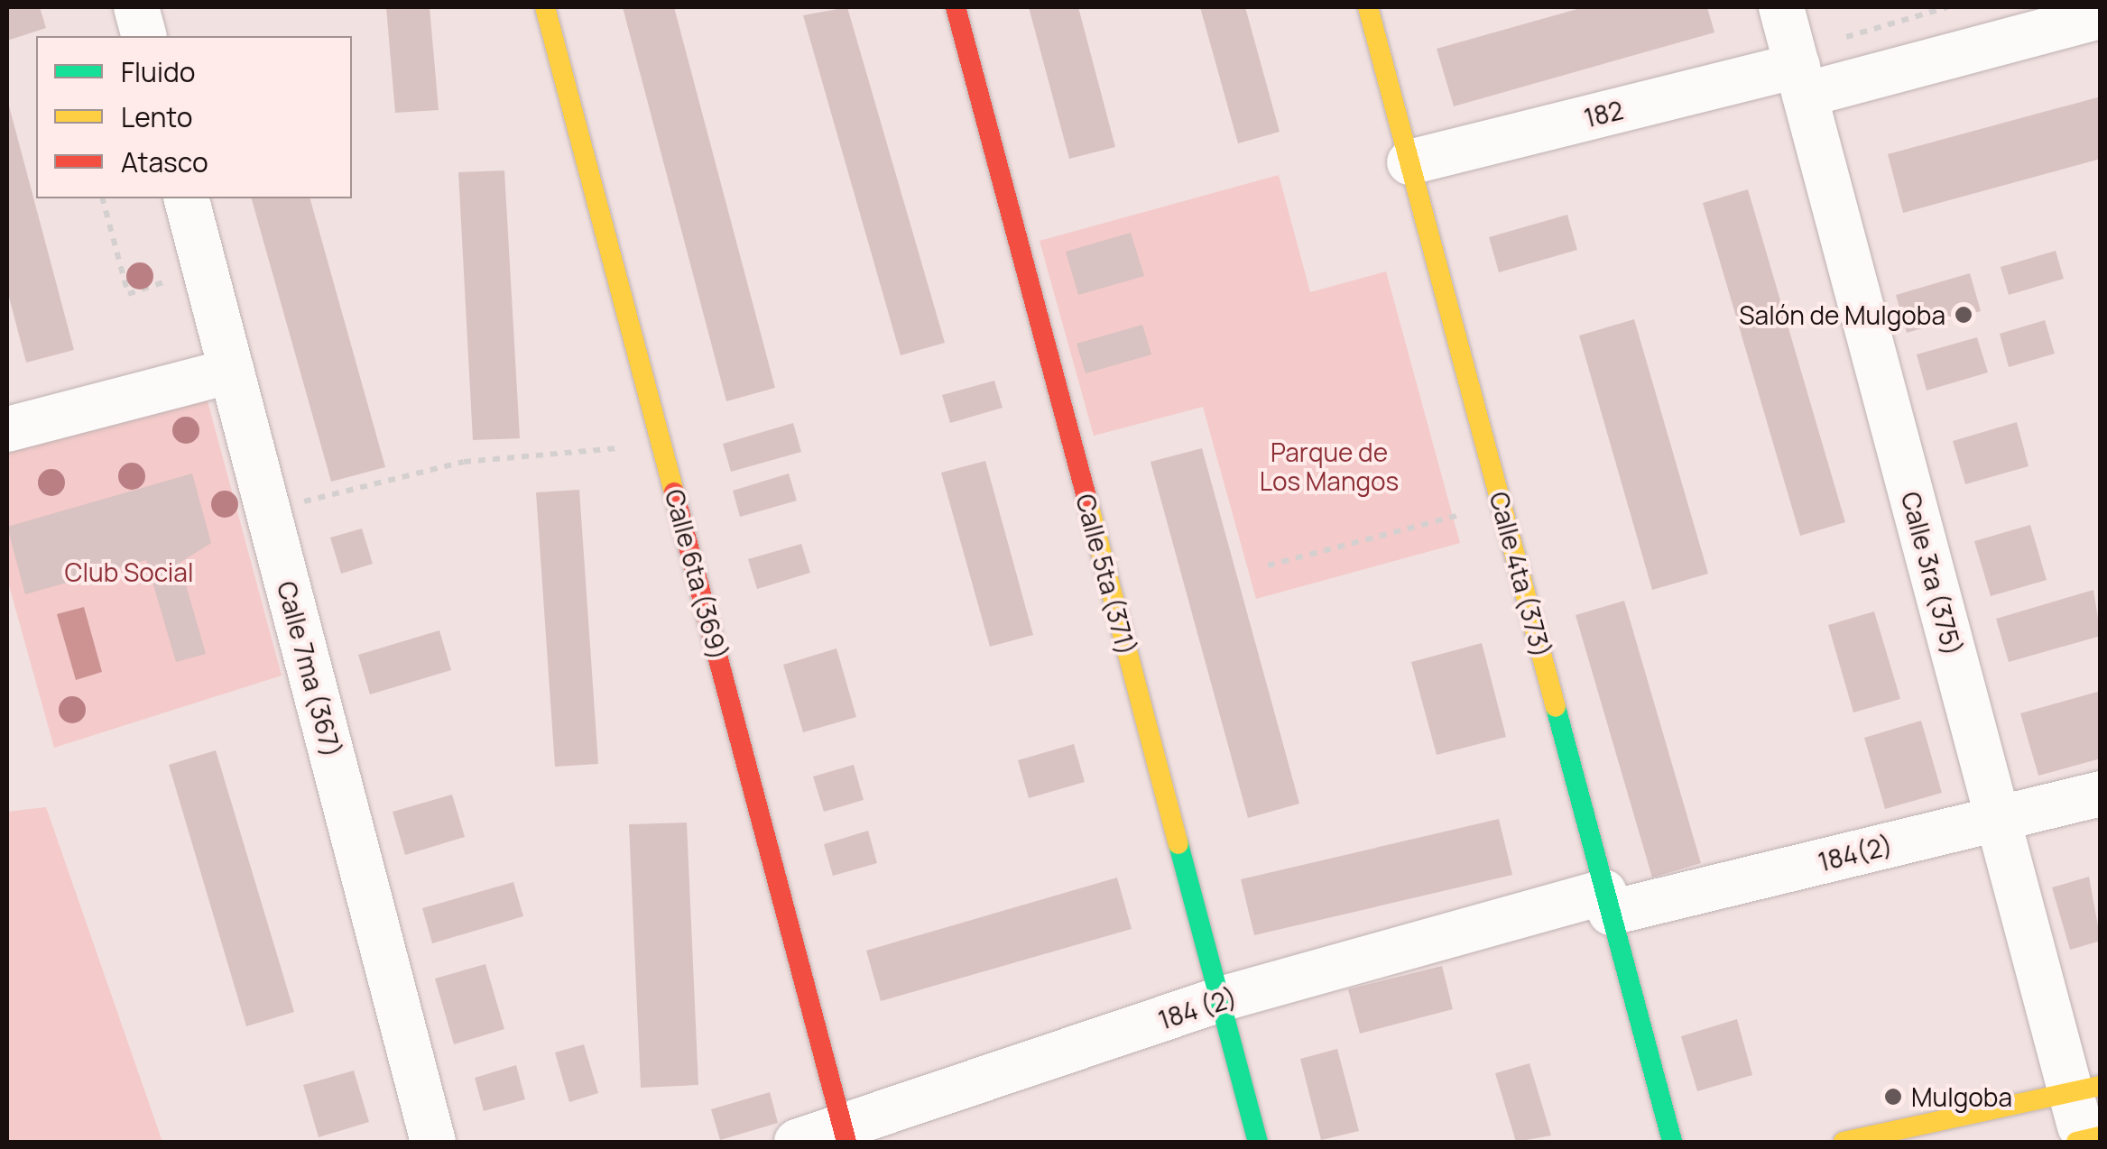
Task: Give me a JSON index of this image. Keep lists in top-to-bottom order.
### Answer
{
  "streets": {
    "street": [
      "182",
      "Calle 3ra (375)",
      "Calle 6ta (369)",
      "Calle 5ta (371)",
      "Calle 4ta (373)",
      "Calle 7ma (367)",
      "184(2)",
      "184 (2)"
    ]
  },
  "crossings": [
    ["182", "Calle 3ra (375)"],
    ["182", "Calle 4ta (373)"],
    ["Calle 3ra (375)", "184(2)"],
    ["Calle 6ta (369)", "184 (2)"],
    ["Calle 5ta (371)", "184 (2)"],
    ["Calle 4ta (373)", "184(2)"],
    ["Calle 4ta (373)", "184 (2)"],
    ["184(2)", "184 (2)"]
  ],
  "parks": ["Parque de Los Mangos", "Club Social"],
  "places": ["Salón de Mulgoba", "Mulgoba"],
  "legend": ["Fluido", "Lento", "Atasco"]
}
